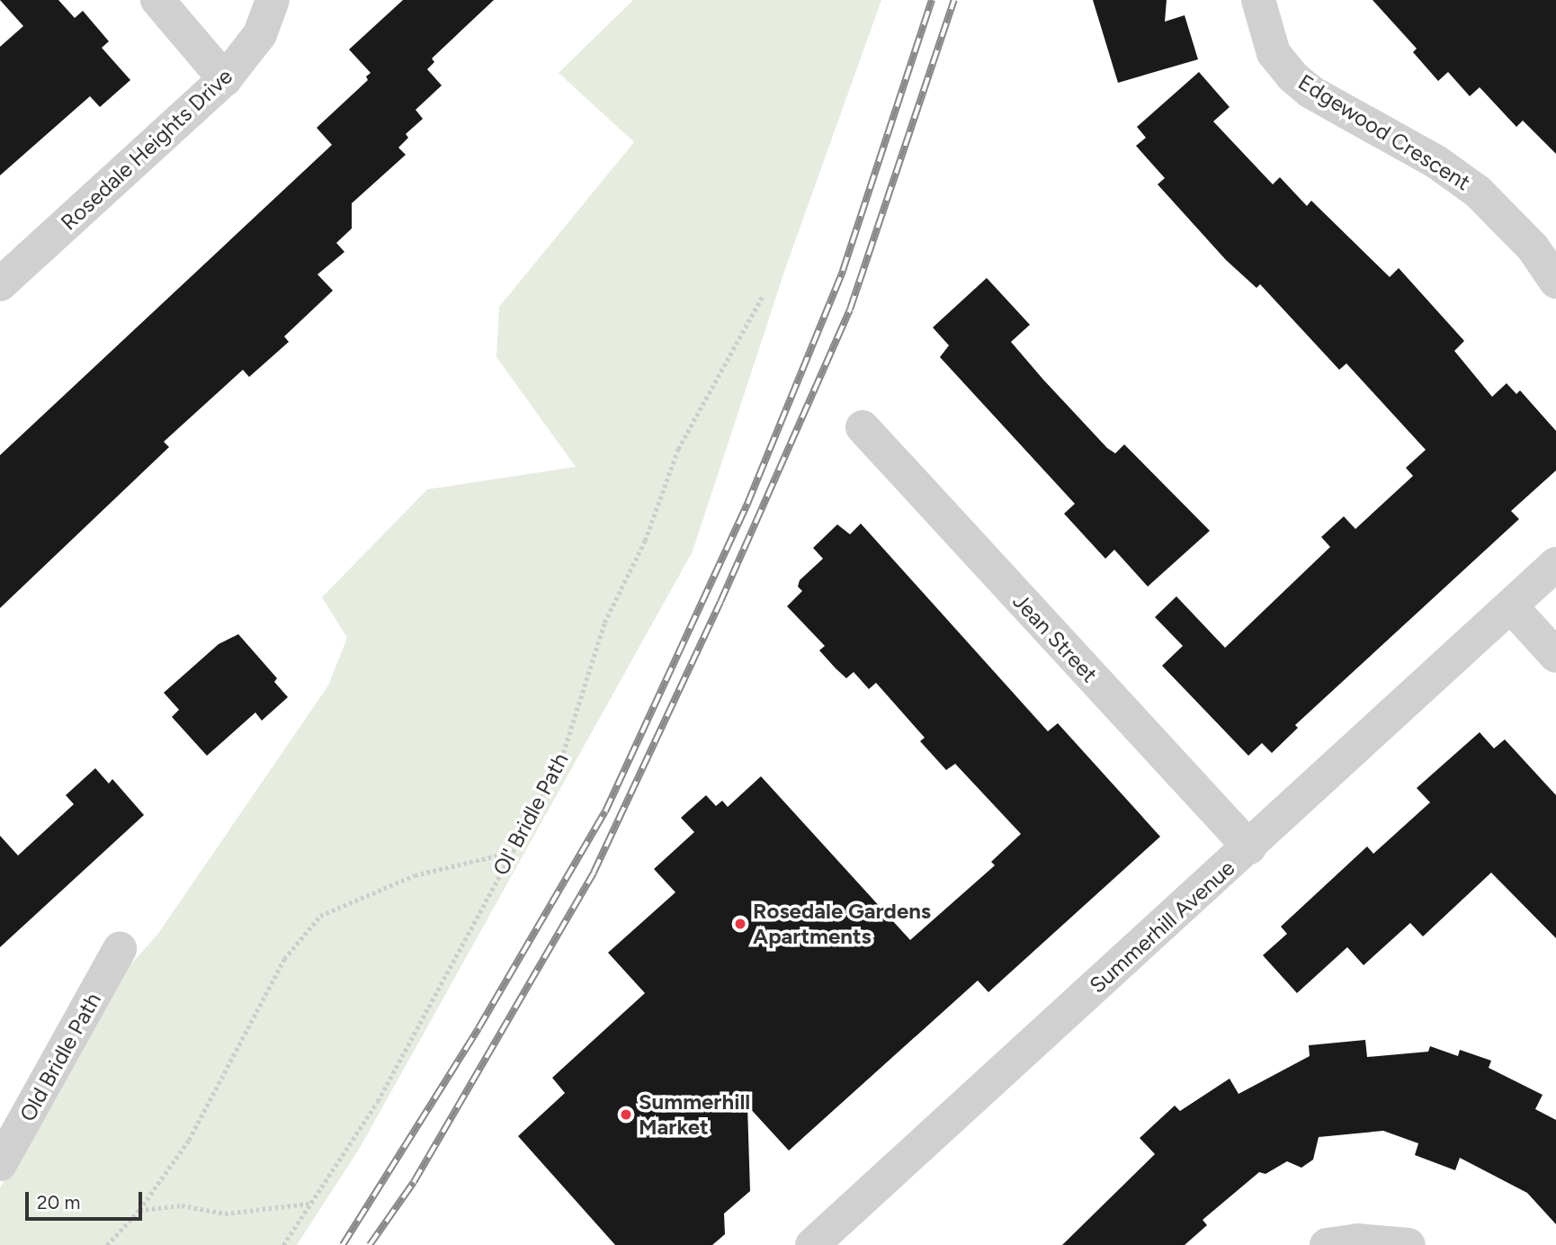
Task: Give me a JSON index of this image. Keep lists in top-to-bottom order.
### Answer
{
  "streets": {
    "street": [
      "Edgewood Crescent",
      "Rosedale Heights Drive",
      "Jean Street",
      "Summerhill Avenue",
      "Old Bridle Path"
    ],
    "path": ["Ol' Bridle Path"]
  },
  "crossings": [
    ["Jean Street", "Summerhill Avenue"]
  ],
  "places": ["Rosedale Gardens Apartments", "Summerhill Market"],
  "scale_bar": "20 m"
}
